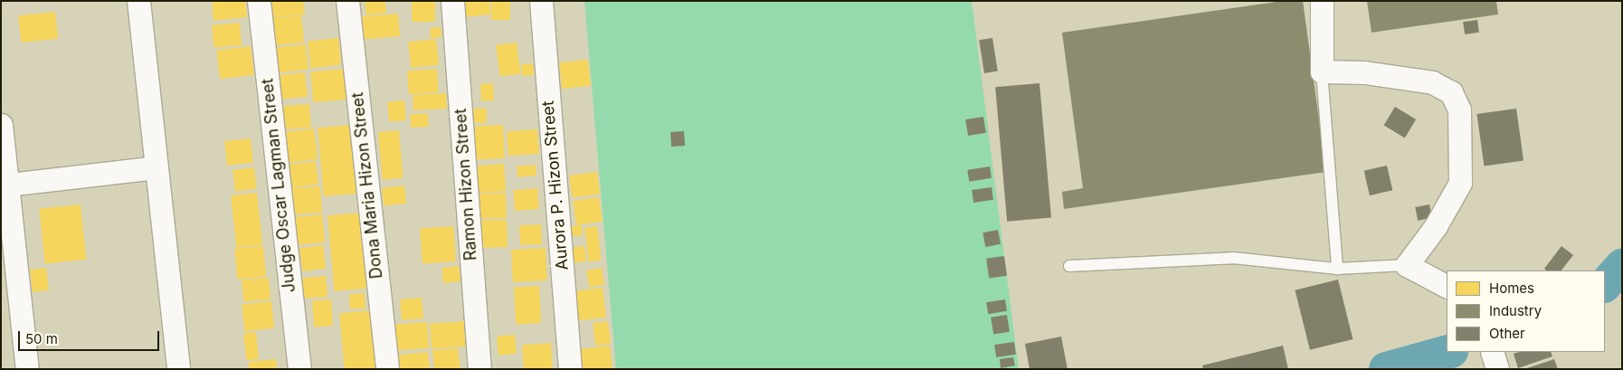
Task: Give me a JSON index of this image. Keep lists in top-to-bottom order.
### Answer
{
  "streets": {
    "street": [
      "Ramon Hizon Street",
      "Judge Oscar Lagman Street",
      "Dona Maria Hizon Street",
      "Aurora P. Hizon Street"
    ]
  },
  "legend": ["Homes", "Industry", "Other"],
  "scale_bar": "50 m"
}
